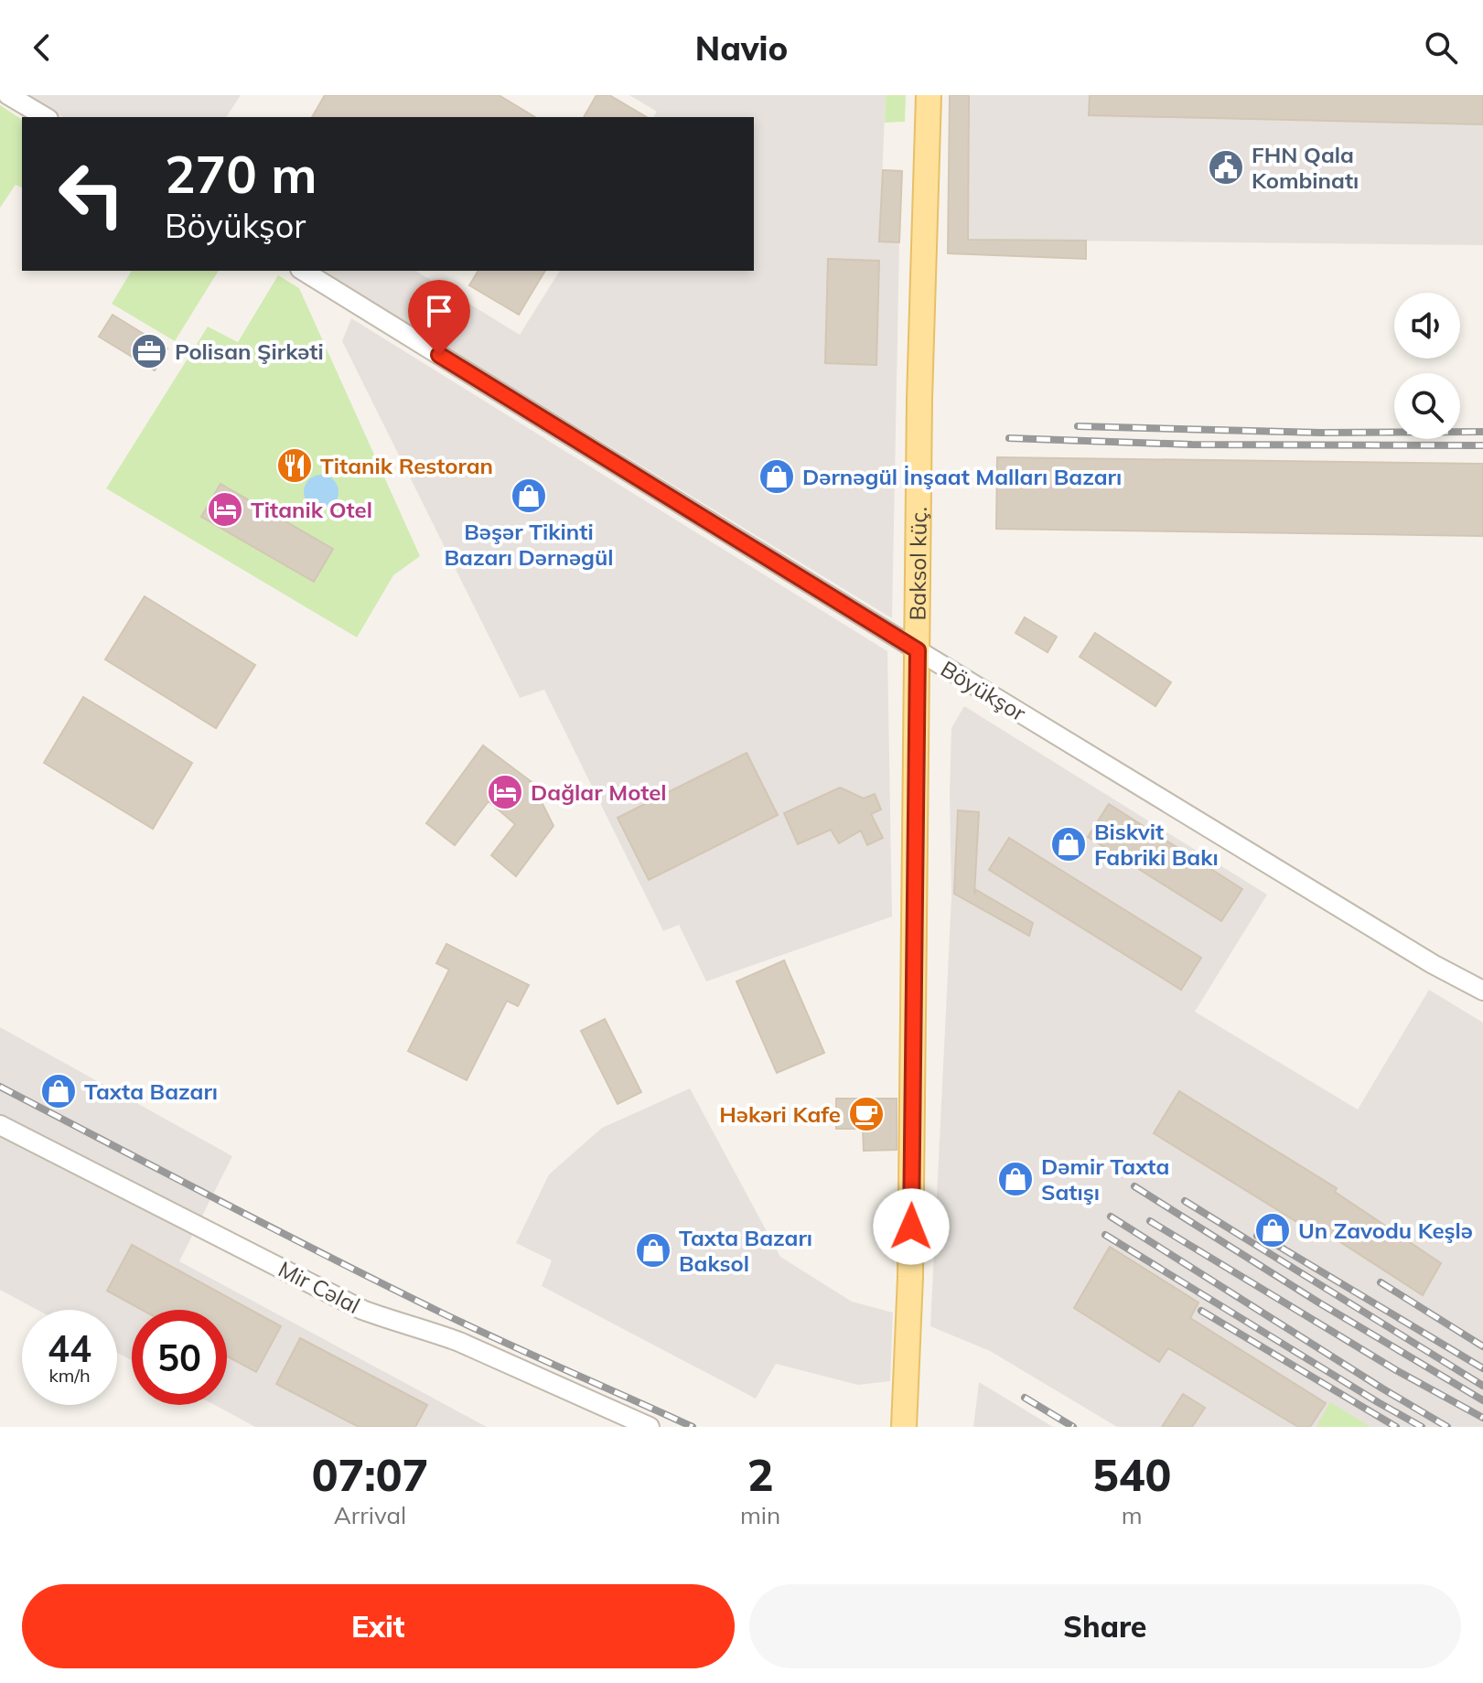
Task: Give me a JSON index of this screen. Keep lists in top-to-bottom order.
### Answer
{
  "streets": {
    "main road": ["Baksol küç."],
    "street": ["Böyükşor", "Mir Cəlal"]
  },
  "crossings": [
    ["Baksol küç.", "Böyükşor"]
  ],
  "places": {
    "public building": ["FHN Qala Kombinatı"],
    "office": ["Polisan Şirkəti"],
    "restaurant": ["Titanik Restoran"],
    "shop": [
      "Dərnəgül İnşaat Malları Bazarı",
      "Bəşər Tikinti Bazarı Dərnəgül",
      "Biskvit Fabriki Bakı",
      "Taxta Bazarı",
      "Dəmir Taxta Satışı",
      "Un Zavodu Keşlə",
      "Taxta Bazarı Baksol"
    ],
    "hotel": ["Titanik Otel", "Dağlar Motel"],
    "cafe": ["Həkəri Kafe"]
  },
  "page": {
    "header": "Navio",
    "turn": ["270 m", "Böyükşor"],
    "speed": "44 km/h",
    "limit": "50",
    "eta": [
      "07:07",
      "Arrival",
      "2",
      "min",
      "540",
      "m"
    ],
    "buttons": ["Exit", "Share"]
  }
}
